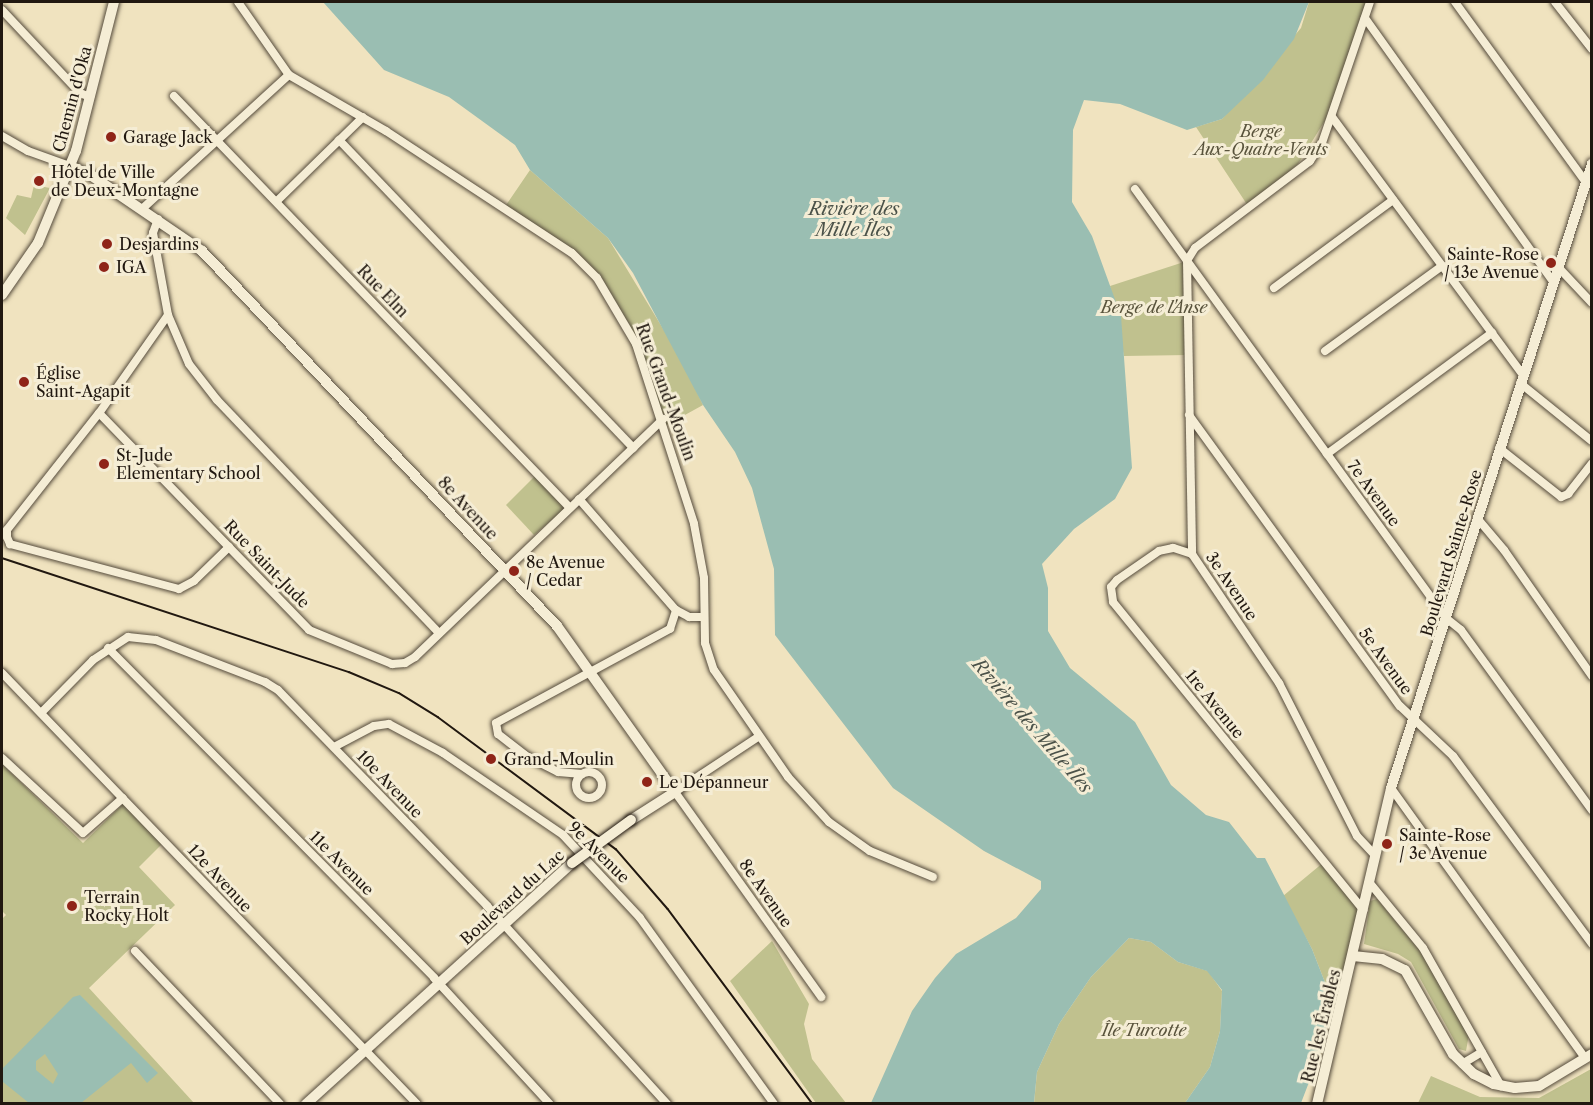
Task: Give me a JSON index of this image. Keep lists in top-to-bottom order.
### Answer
{
  "streets": {
    "street": [
      "Chemin d'Oka",
      "Rue Elm",
      "Rue Grand-Moulin",
      "7e Avenue",
      "8e Avenue",
      "Boulevard Sainte-Rose",
      "Rue Saint-Jude",
      "3e Avenue",
      "5e Avenue",
      "1re Avenue",
      "10e Avenue",
      "9e Avenue",
      "11e Avenue",
      "12e Avenue",
      "Boulevard du Lac",
      "Rue les Érables"
    ]
  },
  "crossings": [
    ["Chemin d'Oka", "8e Avenue"],
    ["Rue Elm", "Rue Saint-Jude"],
    ["Rue Grand-Moulin", "Rue Saint-Jude"],
    ["Rue Grand-Moulin", "Boulevard du Lac"],
    ["7e Avenue", "Boulevard Sainte-Rose"],
    ["7e Avenue", "3e Avenue"],
    ["8e Avenue", "Rue Saint-Jude"],
    ["8e Avenue", "Boulevard du Lac"],
    ["Boulevard Sainte-Rose", "3e Avenue"],
    ["Boulevard Sainte-Rose", "5e Avenue"],
    ["Boulevard Sainte-Rose", "1re Avenue"],
    ["Boulevard Sainte-Rose", "Rue les Érables"],
    ["3e Avenue", "5e Avenue"],
    ["3e Avenue", "1re Avenue"],
    ["10e Avenue", "9e Avenue"],
    ["10e Avenue", "11e Avenue"],
    ["10e Avenue", "12e Avenue"],
    ["10e Avenue", "Boulevard du Lac"],
    ["11e Avenue", "Boulevard du Lac"],
    ["12e Avenue", "Boulevard du Lac"]
  ],
  "water": ["Rivière des Mille Îles"],
  "parks": ["Berge Aux-Quatre-Vents", "Berge de l'Anse", "Île Turcotte"],
  "places": [
    "Garage Jack",
    "Hôtel de Ville de Deux-Montagne",
    "Desjardins",
    "Sainte-Rose / 13e Avenue",
    "IGA",
    "Église Saint-Agapit",
    "St-Jude Elementary School",
    "8e Avenue / Cedar",
    "Grand-Moulin",
    "Le Dépanneur",
    "Sainte-Rose / 3e Avenue",
    "Terrain Rocky Holt"
  ]
}
